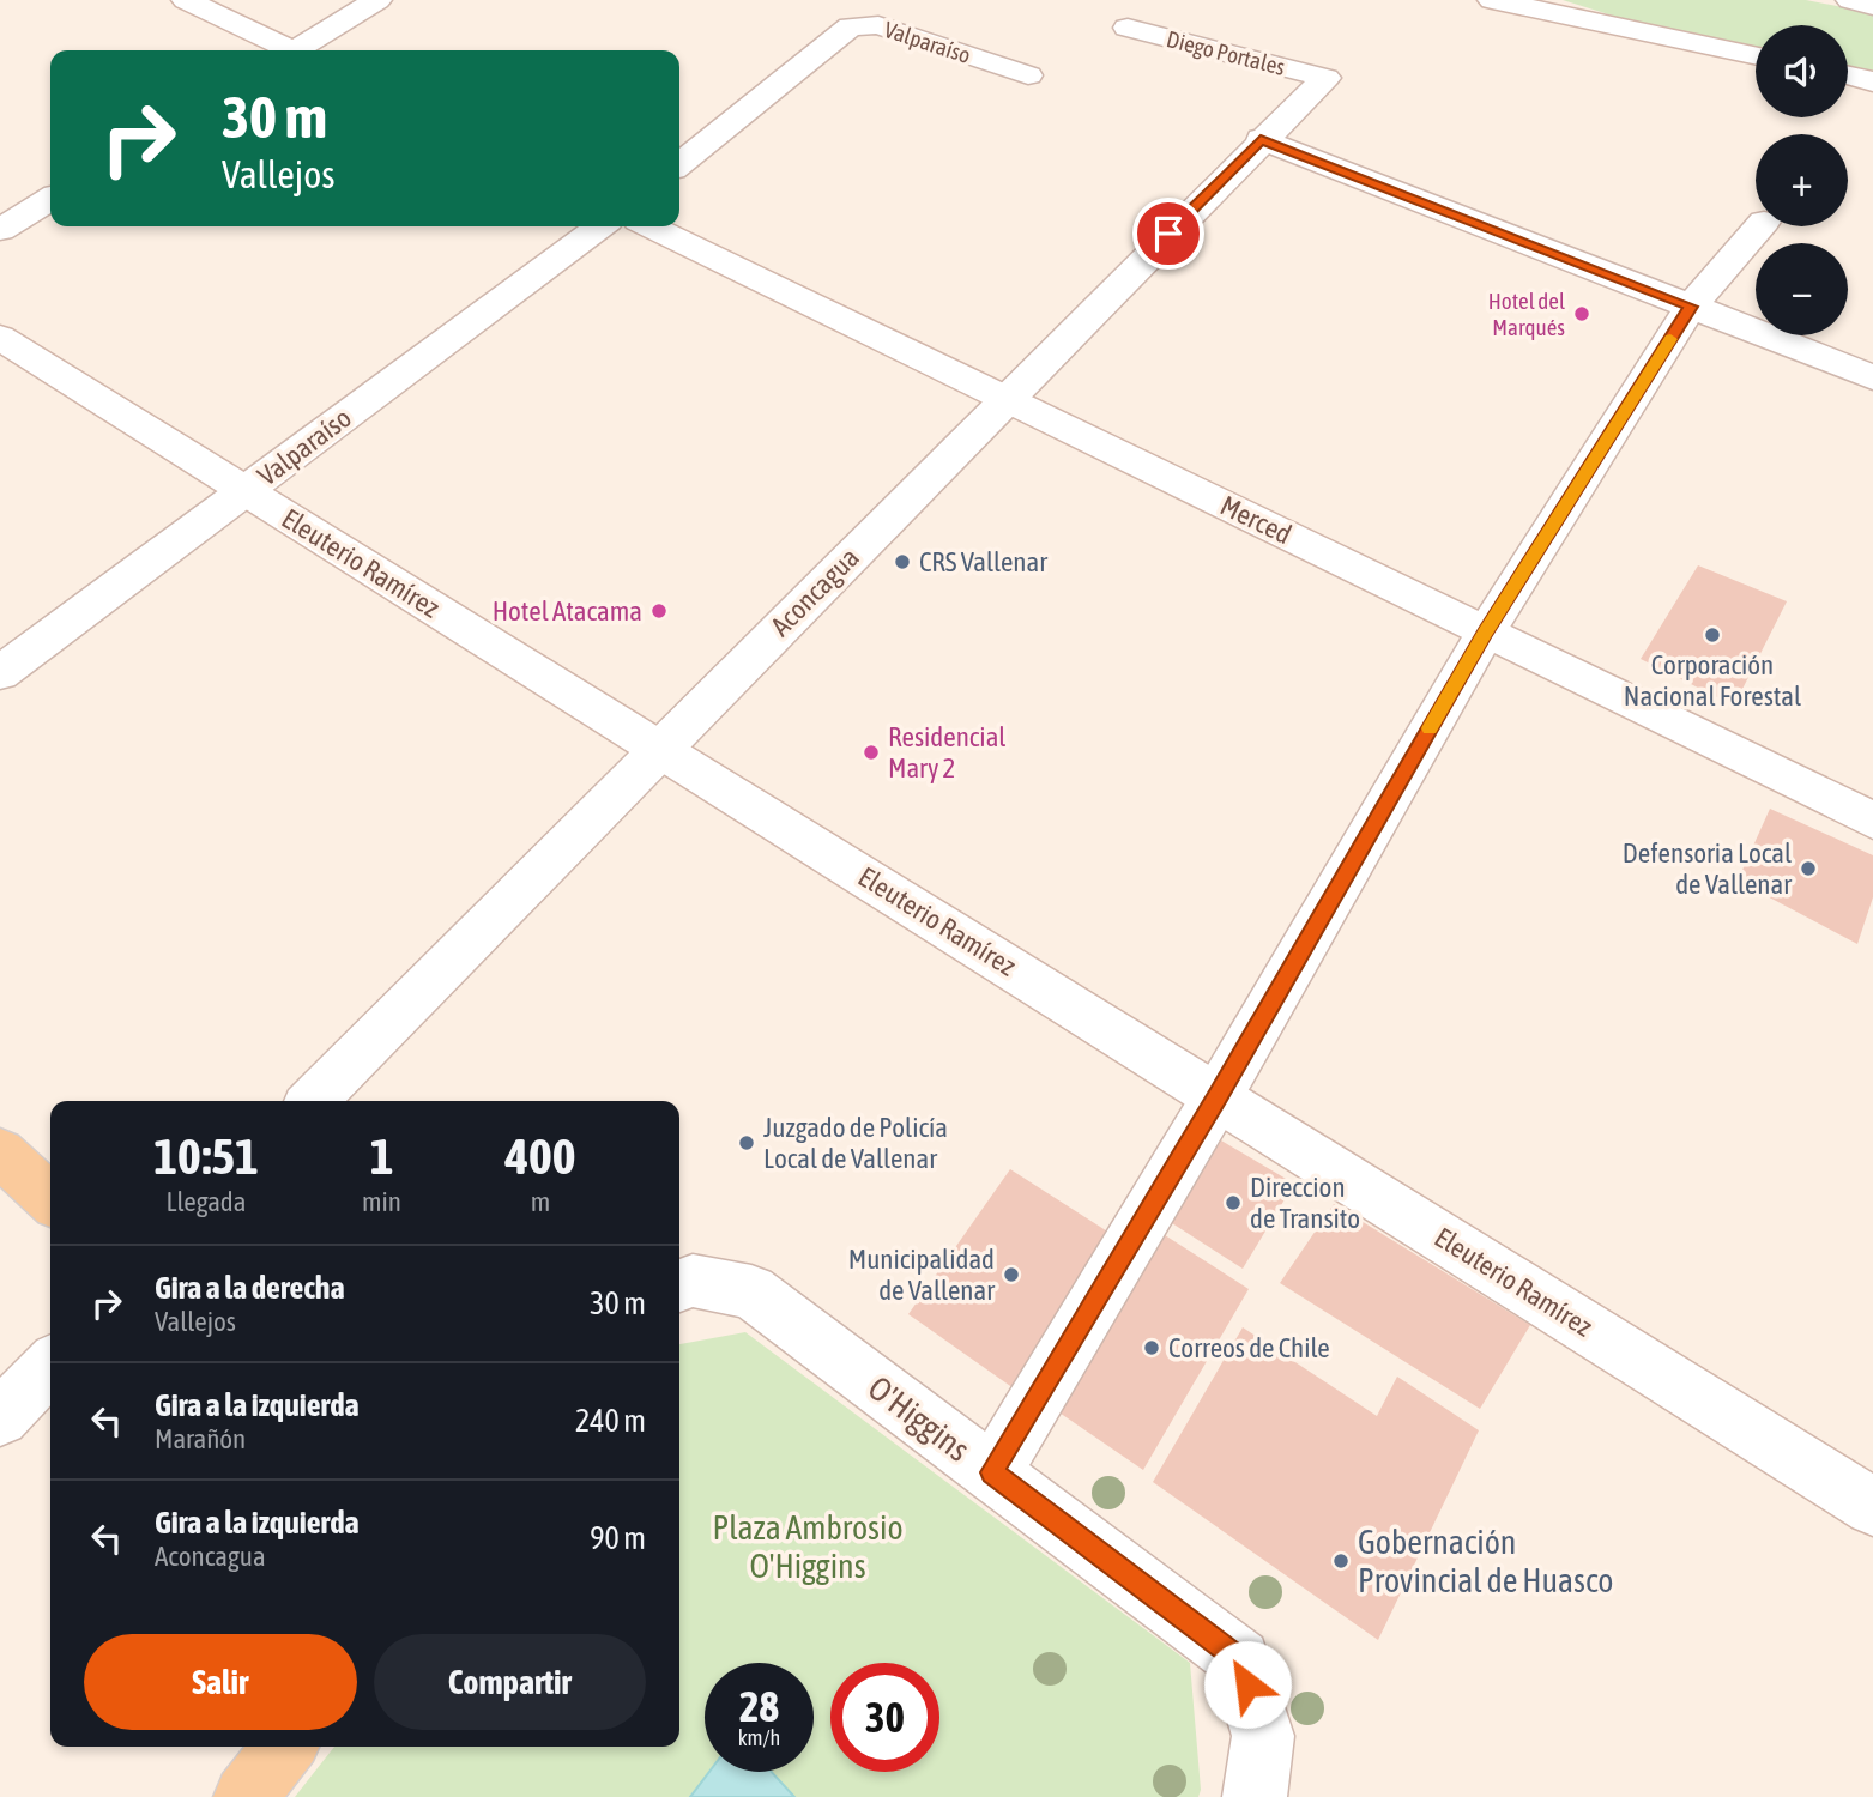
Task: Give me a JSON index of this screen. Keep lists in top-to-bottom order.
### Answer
{
  "streets": {
    "street": [
      "Valparaíso",
      "Diego Portales",
      "Merced",
      "Eleuterio Ramírez",
      "Aconcagua",
      "O'Higgins"
    ]
  },
  "crossings": [
    ["Valparaíso", "Eleuterio Ramírez"],
    ["Diego Portales", "Aconcagua"],
    ["Merced", "Aconcagua"],
    ["Eleuterio Ramírez", "Aconcagua"]
  ],
  "parks": ["Plaza Ambrosio O'Higgins"],
  "places": [
    "Hotel del Marqués",
    "CRS Vallenar",
    "Hotel Atacama",
    "Corporación Nacional Forestal",
    "Residencial Mary 2",
    "Defensoria Local de Vallenar",
    "Juzgado de Policía Local de Vallenar",
    "Direccion de Transito",
    "Municipalidad de Vallenar",
    "Correos de Chile",
    "Gobernación Provincial de Huasco"
  ],
  "page": {
    "map_buttons": ["+", "−"],
    "turn": ["30 m", "Vallejos"],
    "eta": [
      "10:51",
      "Llegada",
      "1",
      "min",
      "400",
      "m"
    ],
    "list": [
      {
        "name": "Gira a la derecha",
        "note": "Vallejos",
        "value": "30 m"
      },
      {
        "name": "Gira a la izquierda",
        "note": "Marañón",
        "value": "240 m"
      },
      {
        "name": "Gira a la izquierda",
        "note": "Aconcagua",
        "value": "90 m"
      }
    ],
    "buttons": ["Salir", "Compartir"],
    "speed": "28 km/h",
    "limit": "30"
  }
}
